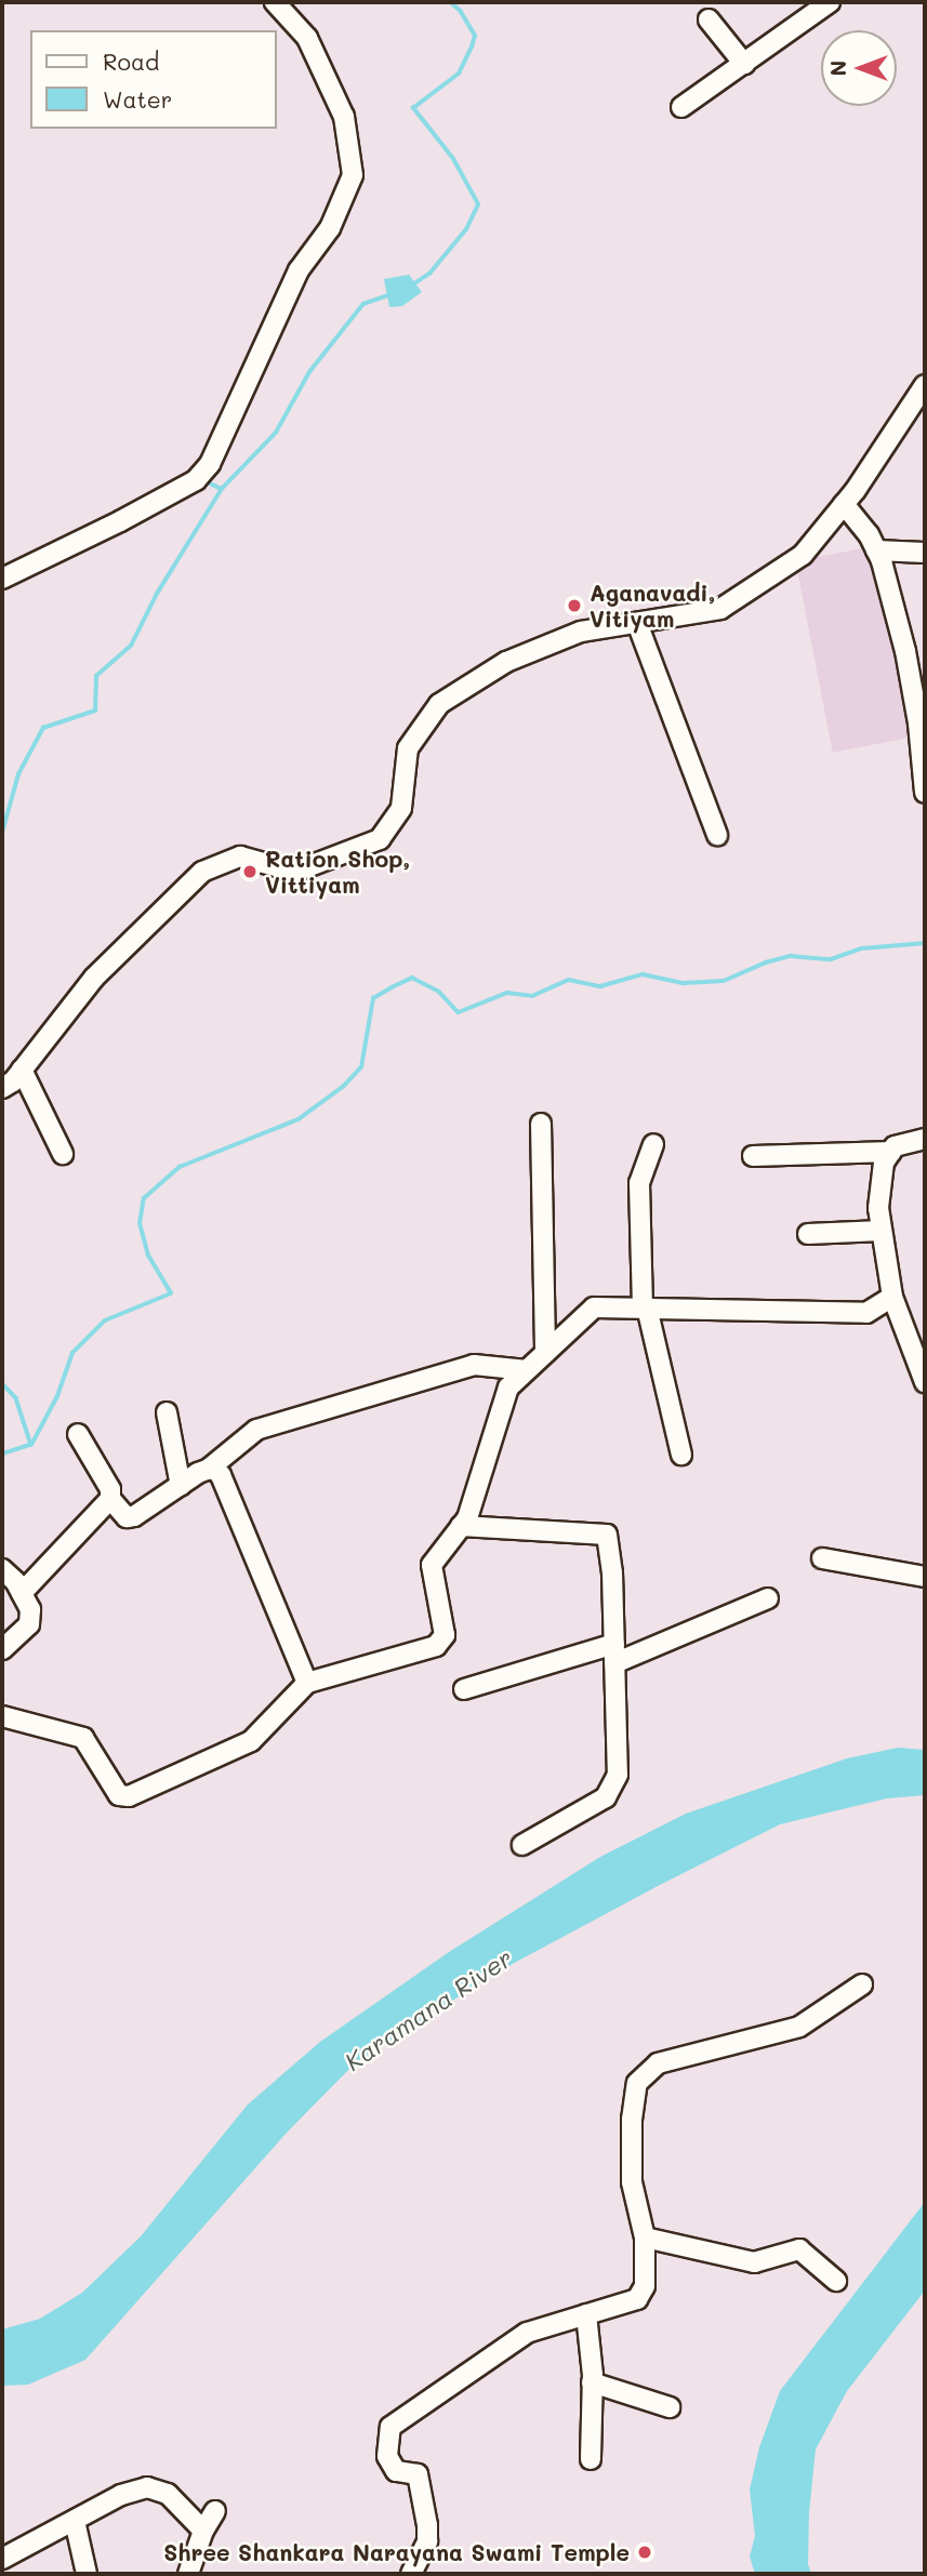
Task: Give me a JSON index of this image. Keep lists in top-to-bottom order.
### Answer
{
  "water": ["Karamana River"],
  "places": ["Aganavadi, Vitiyam", "Ration Shop, Vittiyam", "Shree Shankara Narayana Swami Temple"],
  "legend": ["Road", "Water"],
  "north": "left"
}
